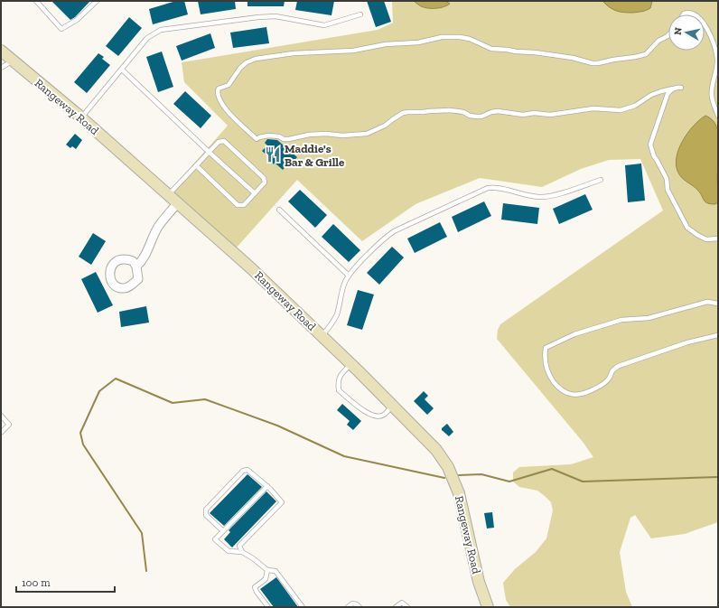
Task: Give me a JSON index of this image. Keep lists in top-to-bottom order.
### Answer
{
  "streets": {
    "street": ["Rangeway Road"]
  },
  "places": {
    "restaurant": ["Maddie's Bar & Grille"]
  },
  "scale_bar": "100 m",
  "north": "left"
}
